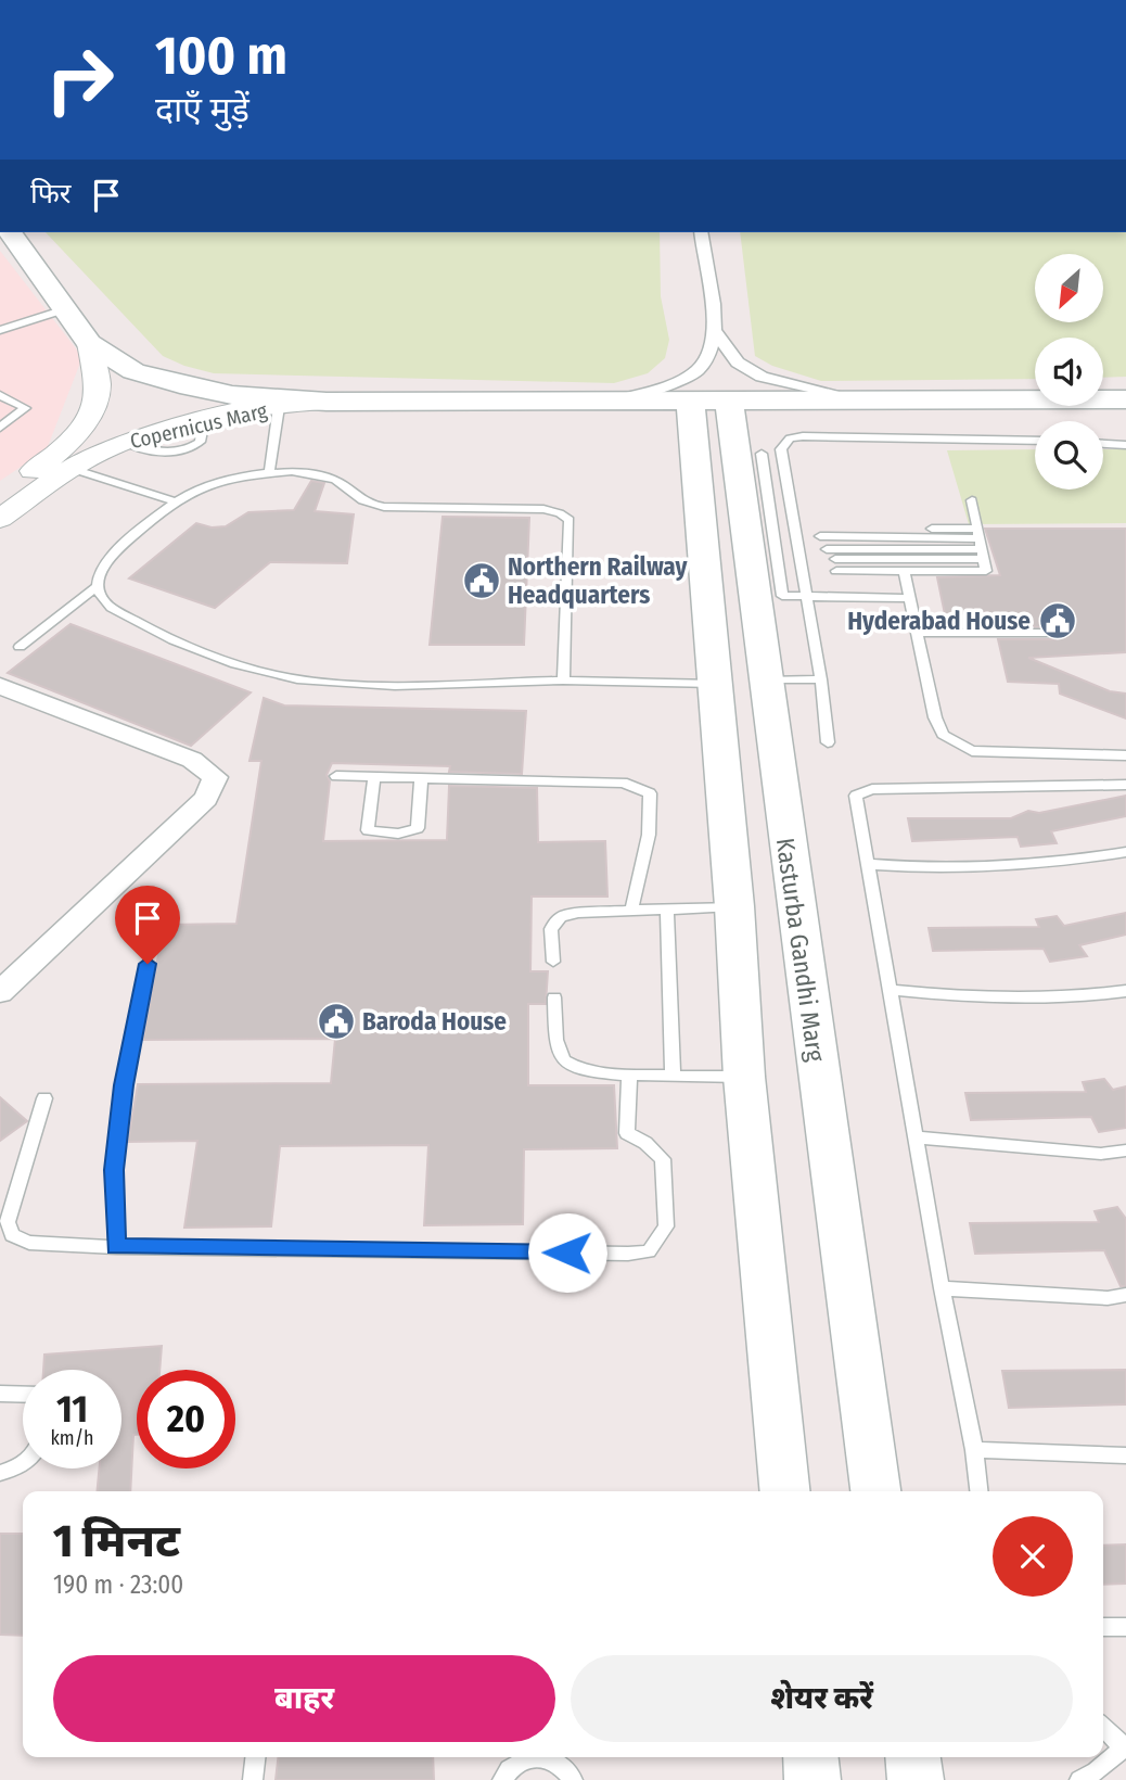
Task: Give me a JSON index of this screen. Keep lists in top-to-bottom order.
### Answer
{
  "streets": {
    "main road": ["Kasturba Gandhi Marg"],
    "street": ["Copernicus Marg"]
  },
  "places": {
    "public building": ["Northern Railway Headquarters", "Hyderabad House", "Baroda House"]
  },
  "north": "bottom left",
  "page": {
    "turn": ["100 m", "दाएँ मुड़ें"],
    "then": "फिर",
    "speed": "11 km/h",
    "limit": "20",
    "heading": ["1 मिनट", "190 m · 23:00"],
    "buttons": ["बाहर", "शेयर करें"]
  }
}
